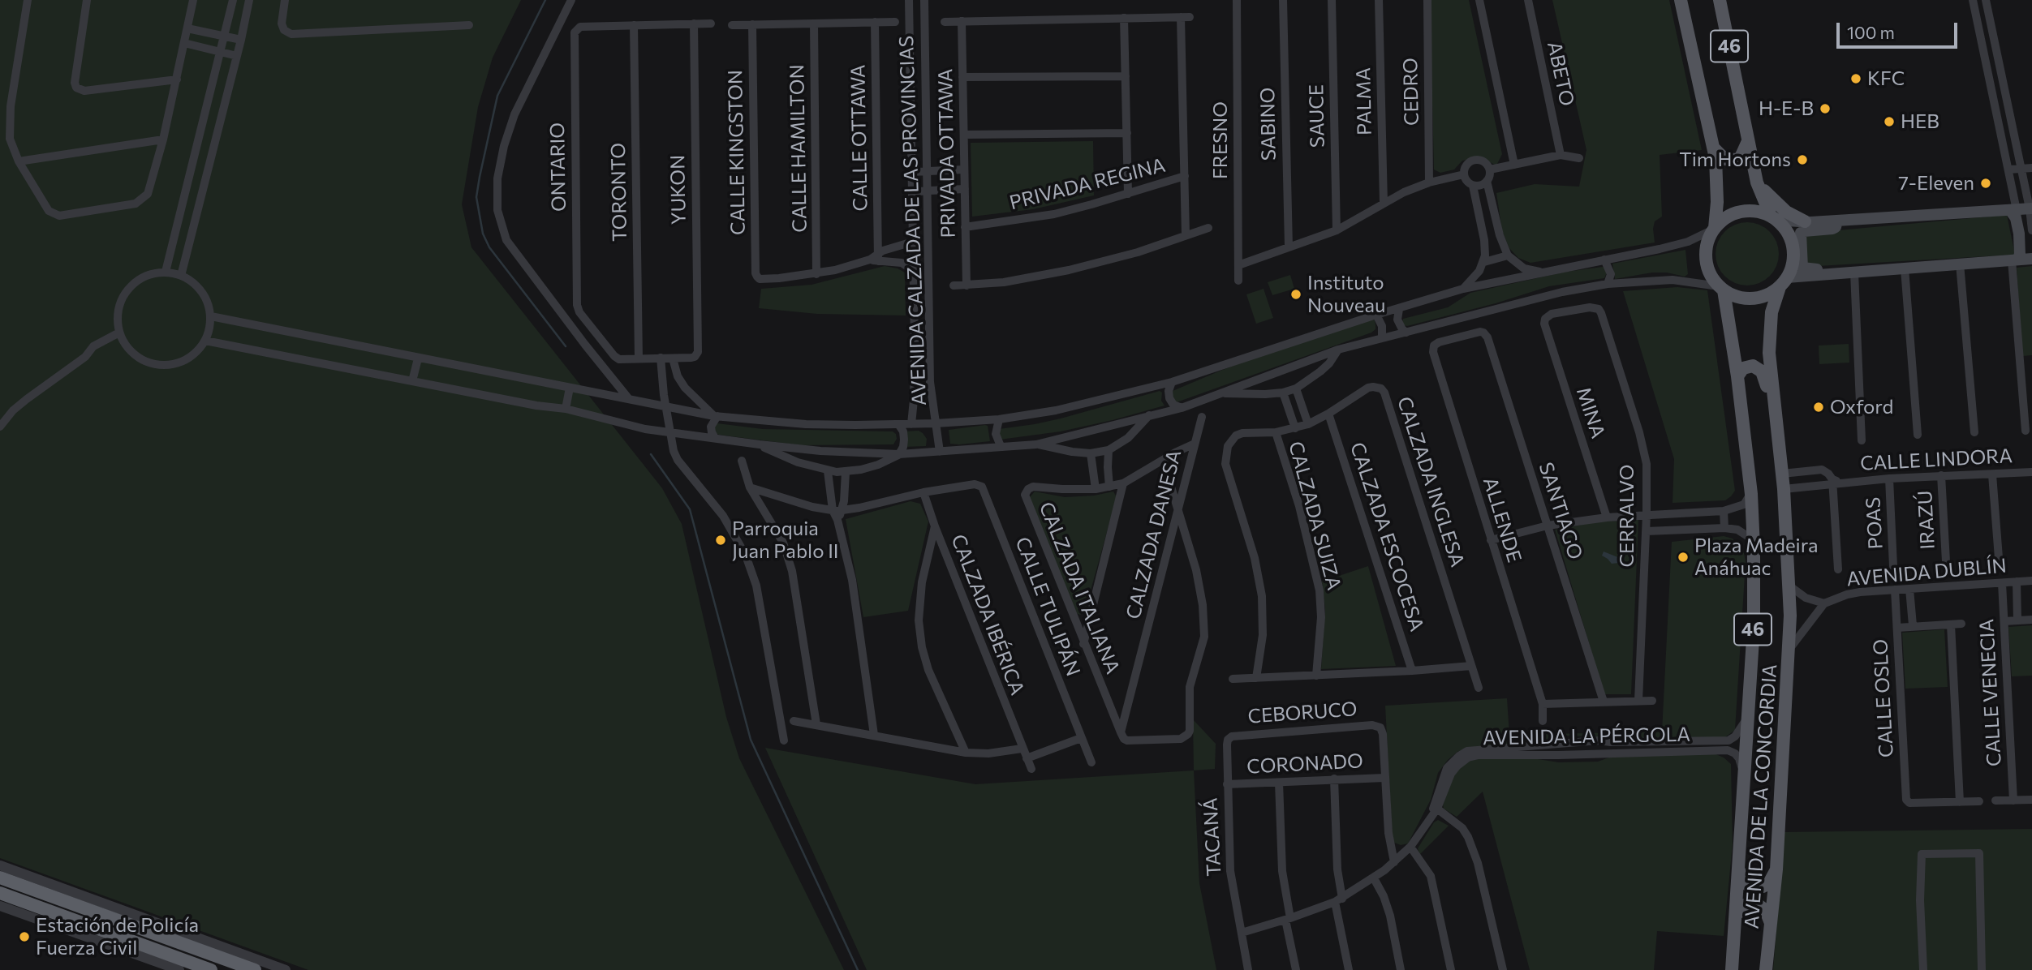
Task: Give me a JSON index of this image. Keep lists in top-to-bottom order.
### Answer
{
  "streets": {
    "main road": ["46", "AVENIDA DE LA CONCORDIA"],
    "street": [
      "ABETO",
      "CEDRO",
      "PALMA",
      "SAUCE",
      "SABINO",
      "CALLE OTTAWA",
      "FRESNO",
      "CALLE HAMILTON",
      "CALLE KINGSTON",
      "PRIVADA OTTAWA",
      "ONTARIO",
      "PRIVADA REGINA",
      "YUKON",
      "TORONTO",
      "AVENIDA CALZADA DE LAS PROVINCIAS",
      "MINA",
      "CALLE LINDORA",
      "CALZADA INGLESA",
      "SANTIAGO",
      "CALZADA SUIZA",
      "CERRALVO",
      "ALLENDE",
      "IRAZÚ",
      "POAS",
      "CALZADA DANESA",
      "CALZADA ESCOCESA",
      "AVENIDA DUBLÍN",
      "CALZADA ITALIANA",
      "CALLE TULIPÁN",
      "CALZADA IBÉRICA",
      "CALLE VENECIA",
      "CALLE OSLO",
      "CEBORUCO",
      "AVENIDA LA PÉRGOLA",
      "CORONADO",
      "TACANÁ"
    ]
  },
  "crossings": [
    ["46", "AVENIDA DE LA CONCORDIA"],
    ["CALLE HAMILTON", "CALLE KINGSTON"],
    ["PRIVADA OTTAWA", "PRIVADA REGINA"],
    ["ONTARIO", "TORONTO"],
    ["MINA", "CERRALVO"],
    ["CALLE LINDORA", "IRAZÚ"],
    ["CALLE LINDORA", "POAS"],
    ["CALLE LINDORA", "AVENIDA DE LA CONCORDIA"],
    ["CALZADA INGLESA", "CALZADA SUIZA"],
    ["CALZADA INGLESA", "CALZADA ESCOCESA"],
    ["SANTIAGO", "ALLENDE"],
    ["CALZADA DANESA", "CALZADA ITALIANA"],
    ["AVENIDA DUBLÍN", "CALLE VENECIA"],
    ["AVENIDA DUBLÍN", "CALLE OSLO"],
    ["AVENIDA DUBLÍN", "AVENIDA DE LA CONCORDIA"],
    ["CALLE TULIPÁN", "CALZADA IBÉRICA"],
    ["CEBORUCO", "CORONADO"],
    ["CEBORUCO", "TACANÁ"],
    ["AVENIDA LA PÉRGOLA", "AVENIDA DE LA CONCORDIA"],
    ["CORONADO", "TACANÁ"]
  ],
  "places": [
    "KFC",
    "H-E-B",
    "HEB",
    "Tim Hortons",
    "7-Eleven",
    "Instituto Nouveau",
    "Oxford",
    "Parroquia Juan Pablo II",
    "Plaza Madeira Anáhuac",
    "Estación de Policía Fuerza Civil"
  ],
  "scale_bar": "100 m"
}
